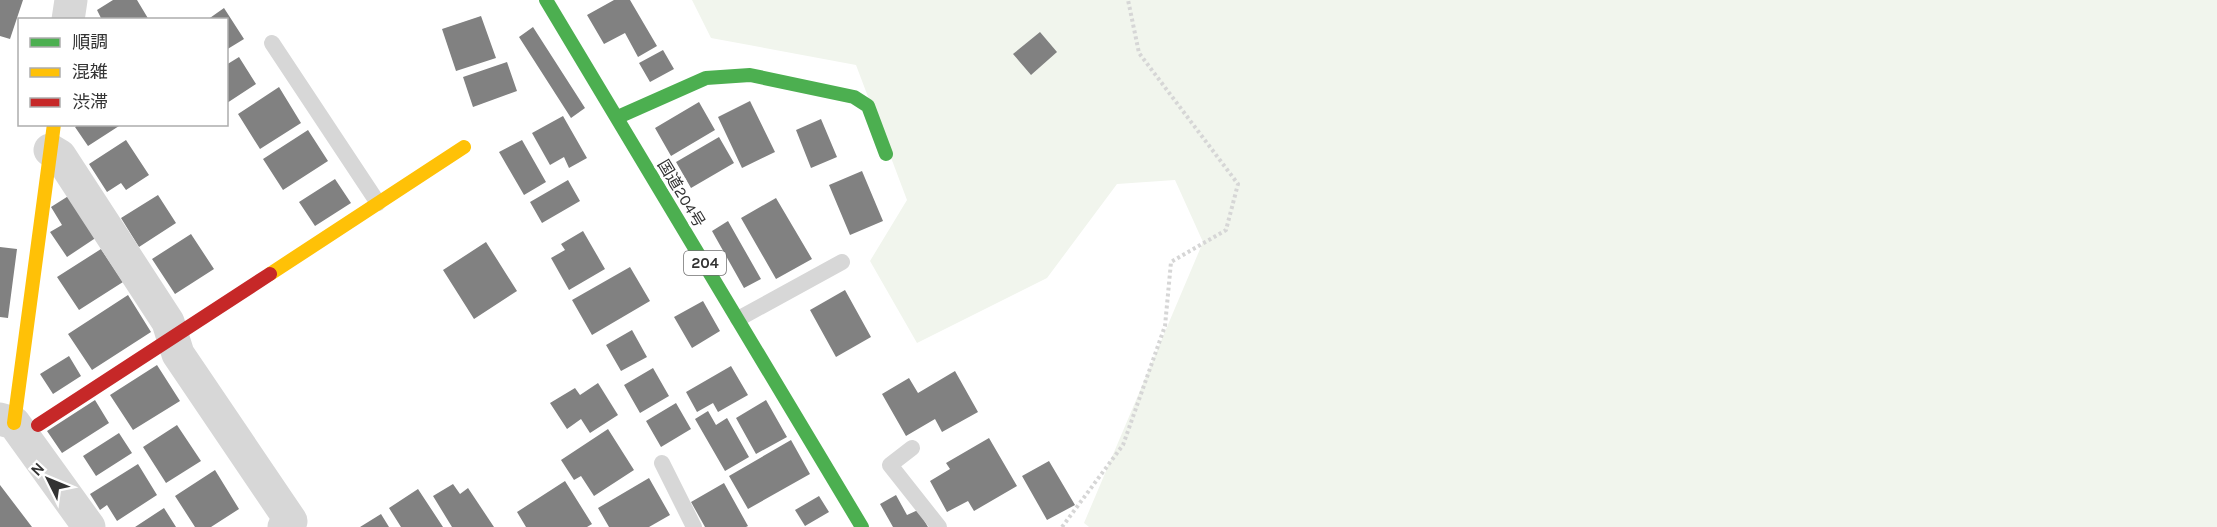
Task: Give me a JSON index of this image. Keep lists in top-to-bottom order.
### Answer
{
  "streets": {
    "main road": ["国道204号", "204"]
  },
  "legend": ["順調", "混雑", "渋滞"],
  "north": "top left"
}
